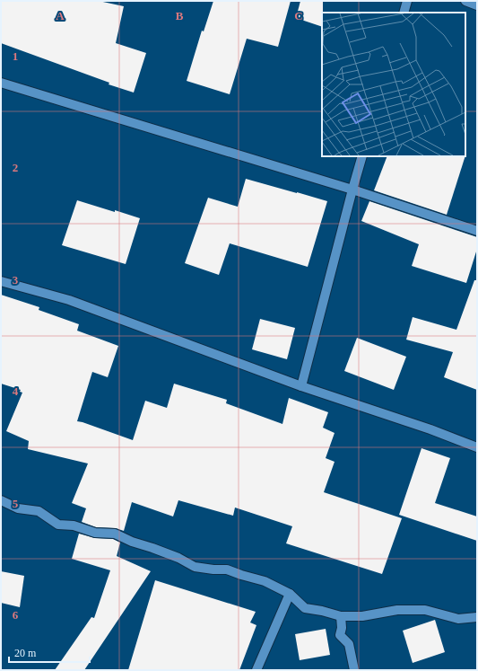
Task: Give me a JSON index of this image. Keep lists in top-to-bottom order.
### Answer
{
  "scale_bar": "20 m",
  "grid": {
    "columns": ["A", "B", "C"],
    "rows": [
      "1",
      "2",
      "3",
      "4",
      "5",
      "6"
    ]
  }
}
